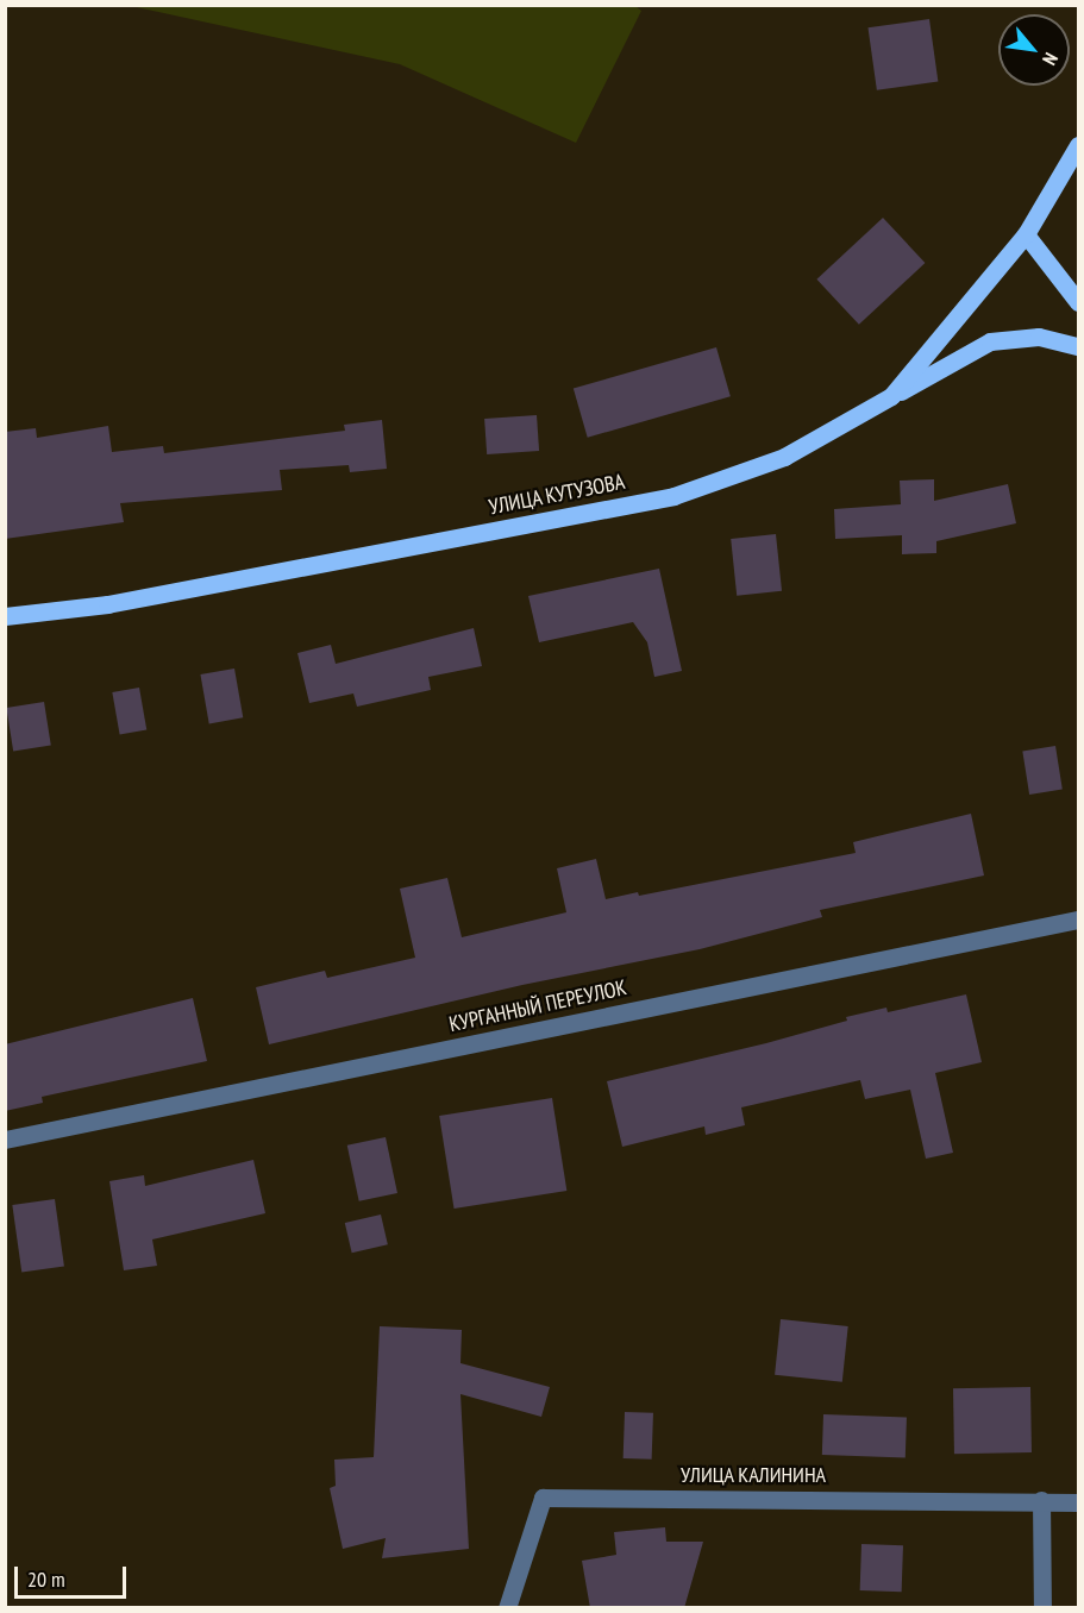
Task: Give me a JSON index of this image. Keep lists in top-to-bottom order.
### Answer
{
  "streets": {
    "main road": ["УЛИЦА КУТУЗОВА"],
    "street": ["КУРГАННЫЙ ПЕРЕУЛОК", "УЛИЦА КАЛИНИНА"]
  },
  "scale_bar": "20 m",
  "north": "bottom right"
}
